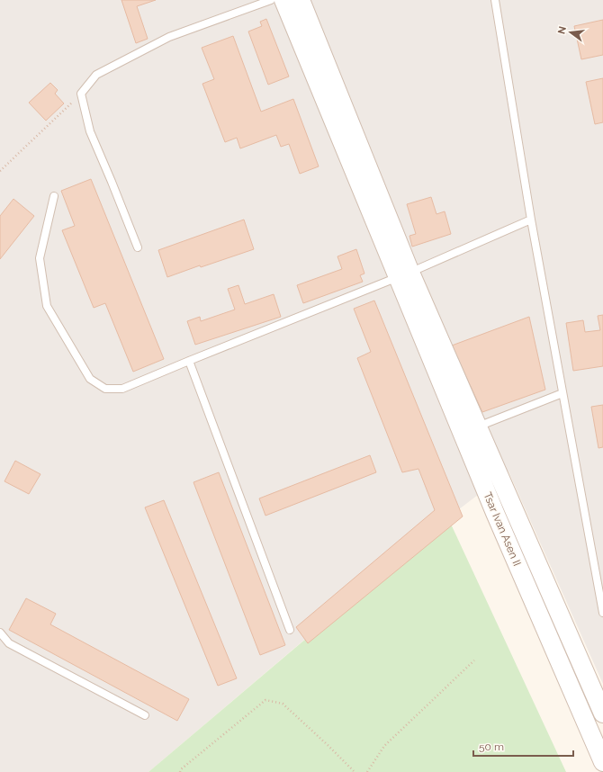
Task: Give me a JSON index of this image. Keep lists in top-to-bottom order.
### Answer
{
  "streets": {
    "street": ["Tsar Ivan Asen II"]
  },
  "scale_bar": "50 m",
  "north": "left"
}
